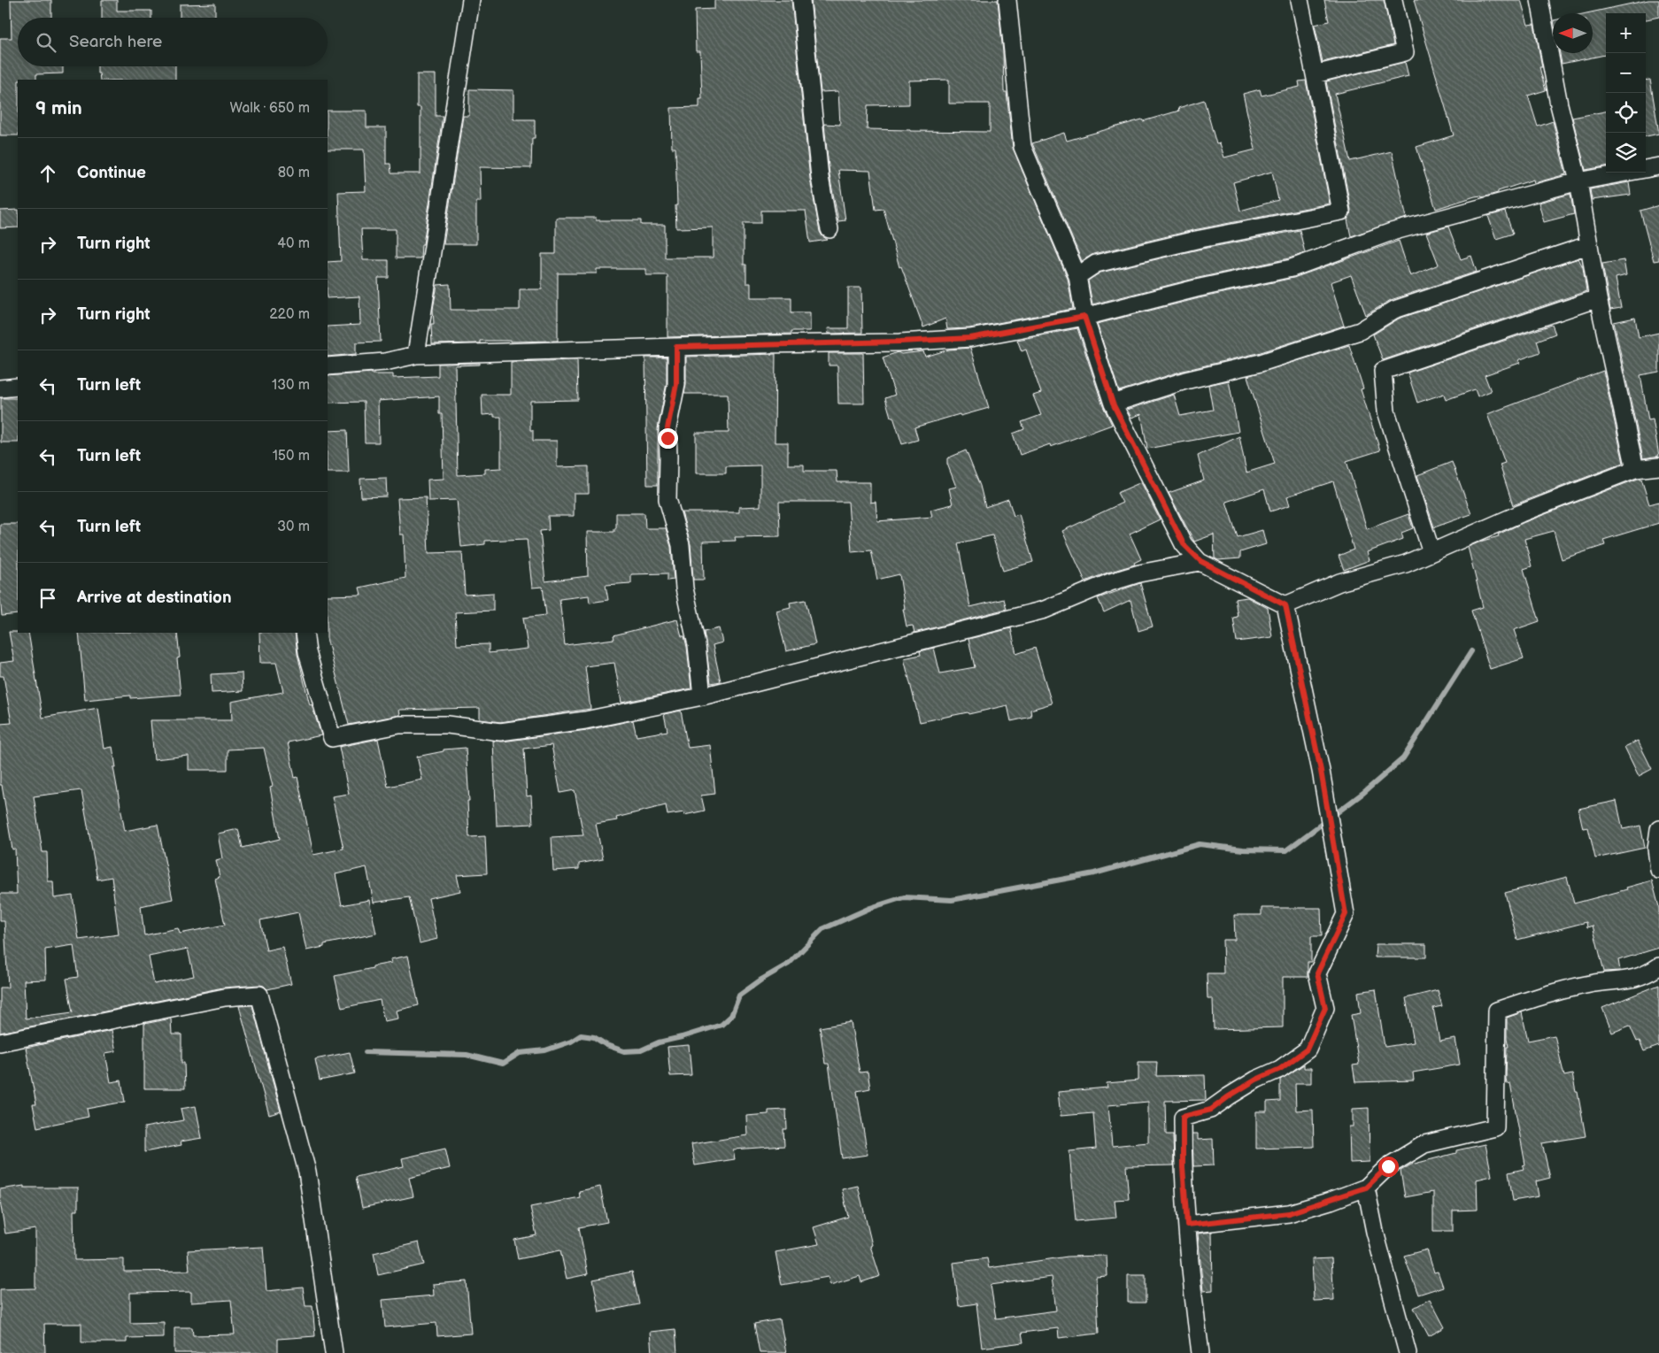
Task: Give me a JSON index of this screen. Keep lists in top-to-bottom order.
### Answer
{
  "north": "left",
  "page": {
    "map_buttons": ["+", "−"],
    "search": "Search here",
    "heading": ["9 min", "Walk · 650 m"],
    "list": [
      ["Continue", "80 m"],
      ["Turn right", "40 m"],
      ["Turn right", "220 m"],
      ["Turn left", "130 m"],
      ["Turn left", "150 m"],
      ["Turn left", "30 m"],
      "Arrive at destination"
    ]
  }
}
